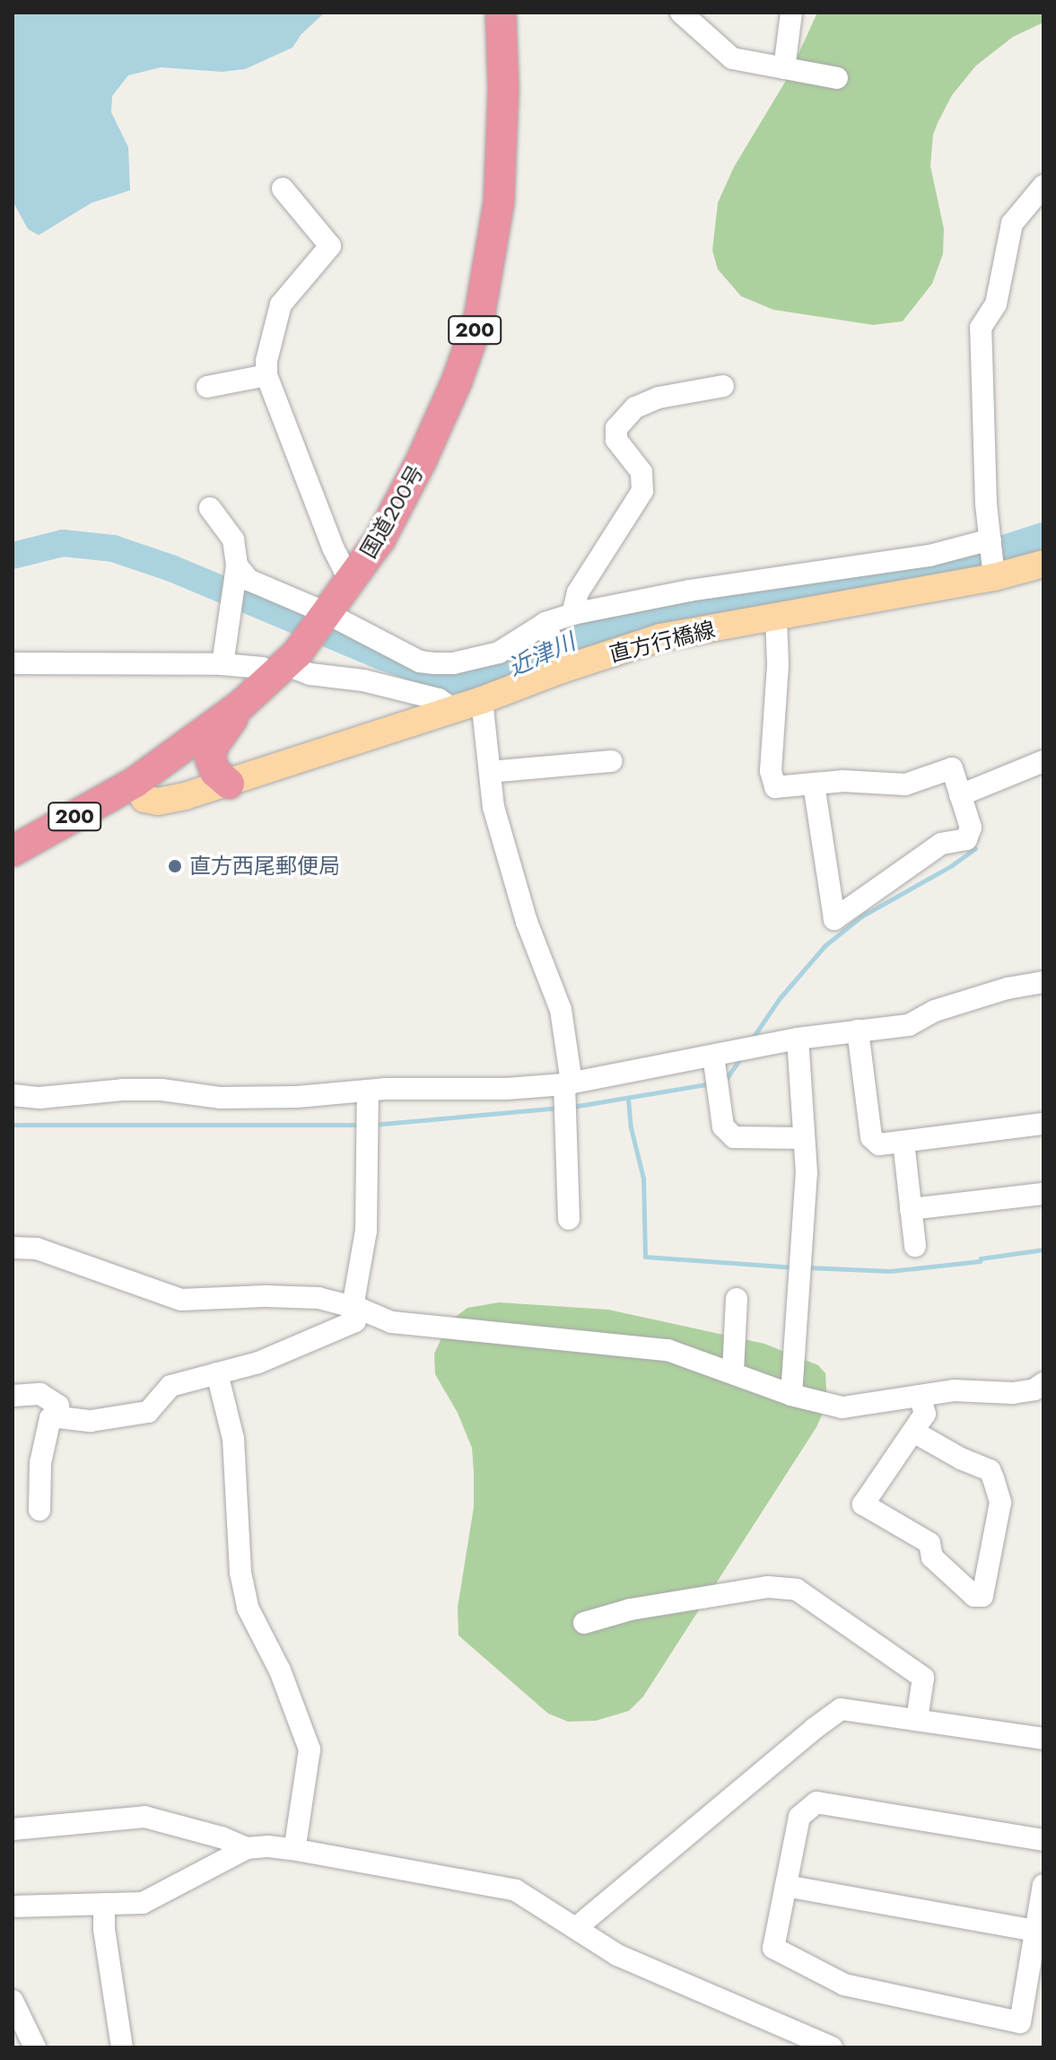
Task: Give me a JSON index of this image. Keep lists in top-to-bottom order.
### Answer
{
  "streets": {
    "highway": ["200", "国道200号"],
    "main road": ["直方行橋線"]
  },
  "crossings": [
    ["国道200号", "直方行橋線"]
  ],
  "water": ["近津川"],
  "places": ["直方西尾郵便局"]
}
